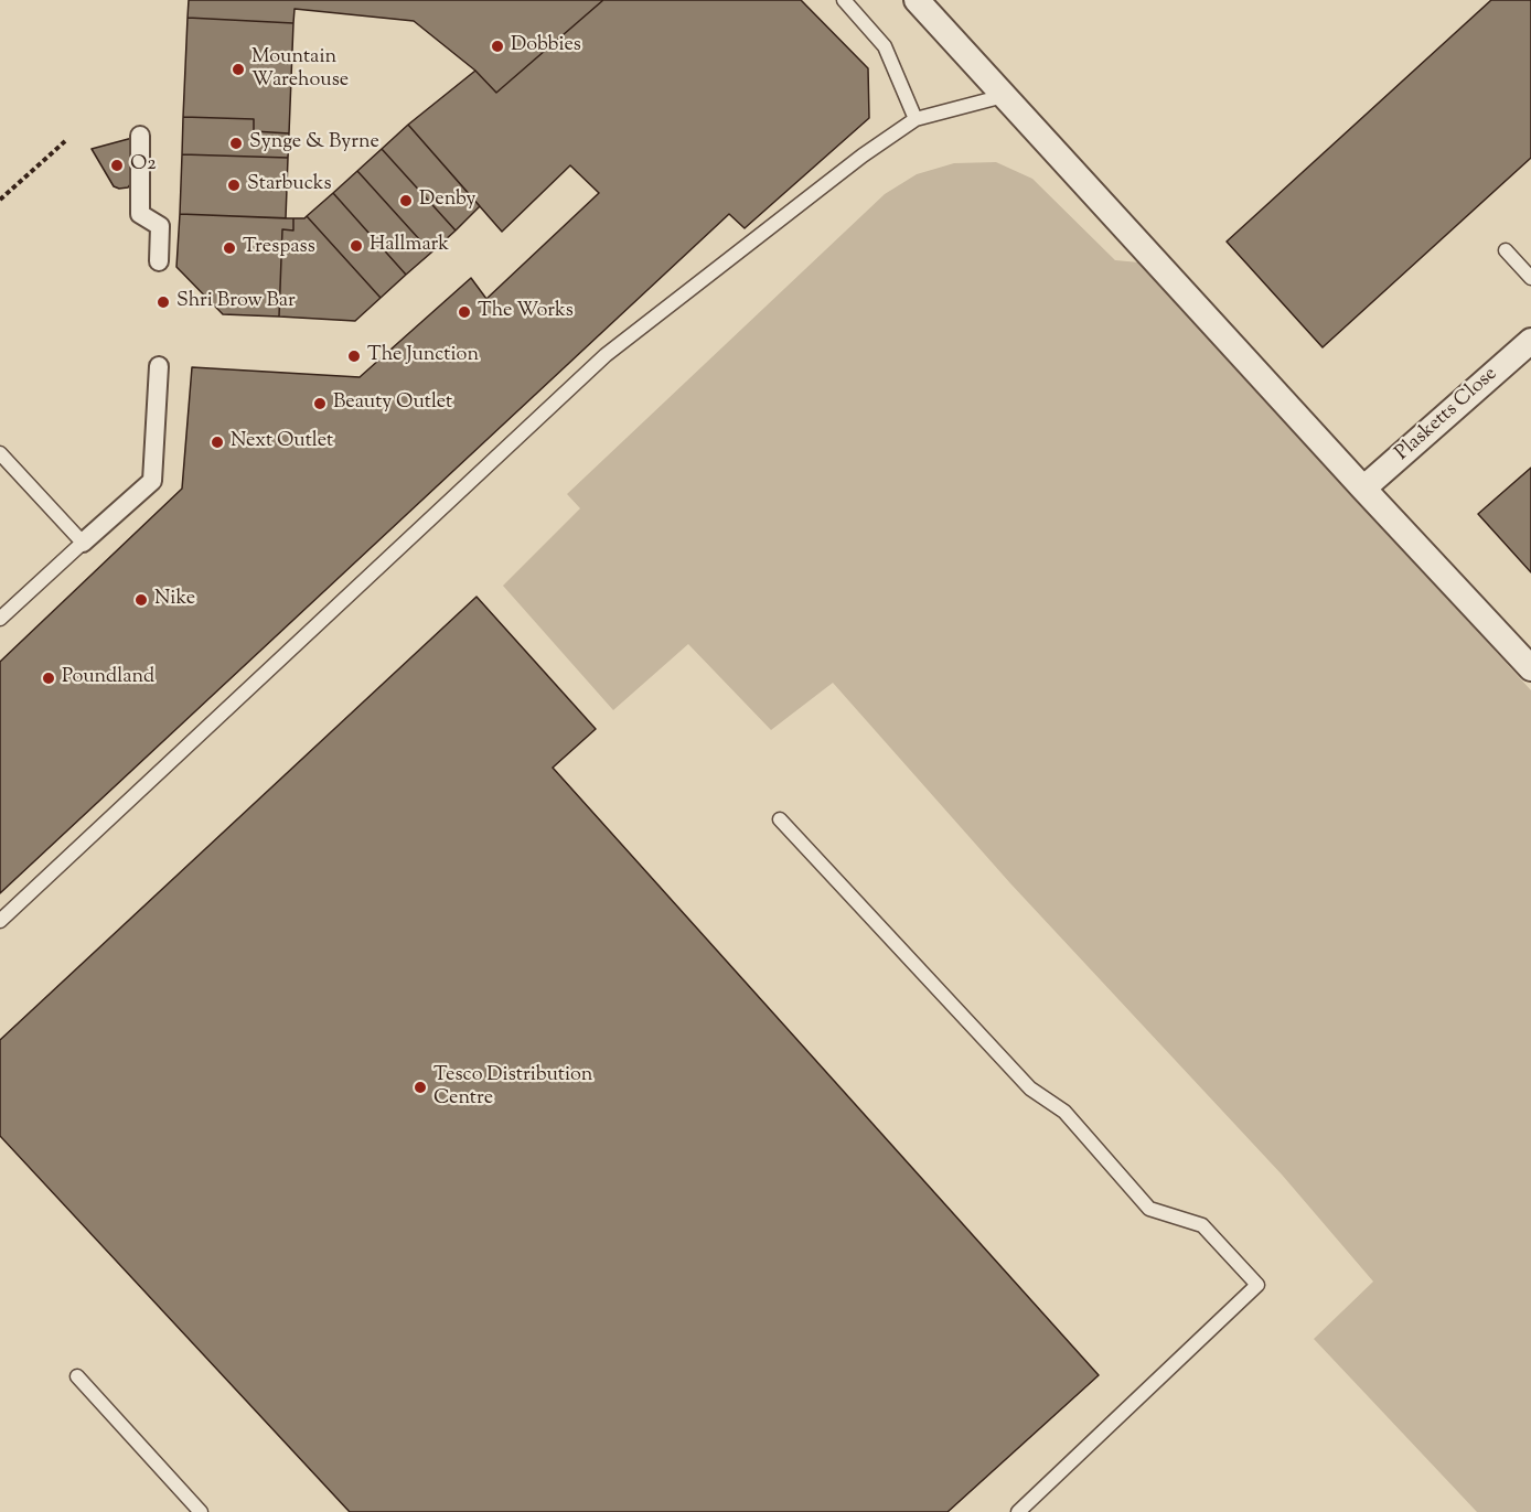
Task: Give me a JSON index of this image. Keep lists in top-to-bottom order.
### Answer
{
  "streets": {
    "street": ["Plasketts Close"]
  },
  "places": [
    "Dobbies",
    "Mountain Warehouse",
    "Synge & Byrne",
    "O2",
    "Starbucks",
    "Denby",
    "Hallmark",
    "Trespass",
    "Shri Brow Bar",
    "The Works",
    "The Junction",
    "Beauty Outlet",
    "Next Outlet",
    "Nike",
    "Poundland",
    "Tesco Distribution Centre"
  ]
}
